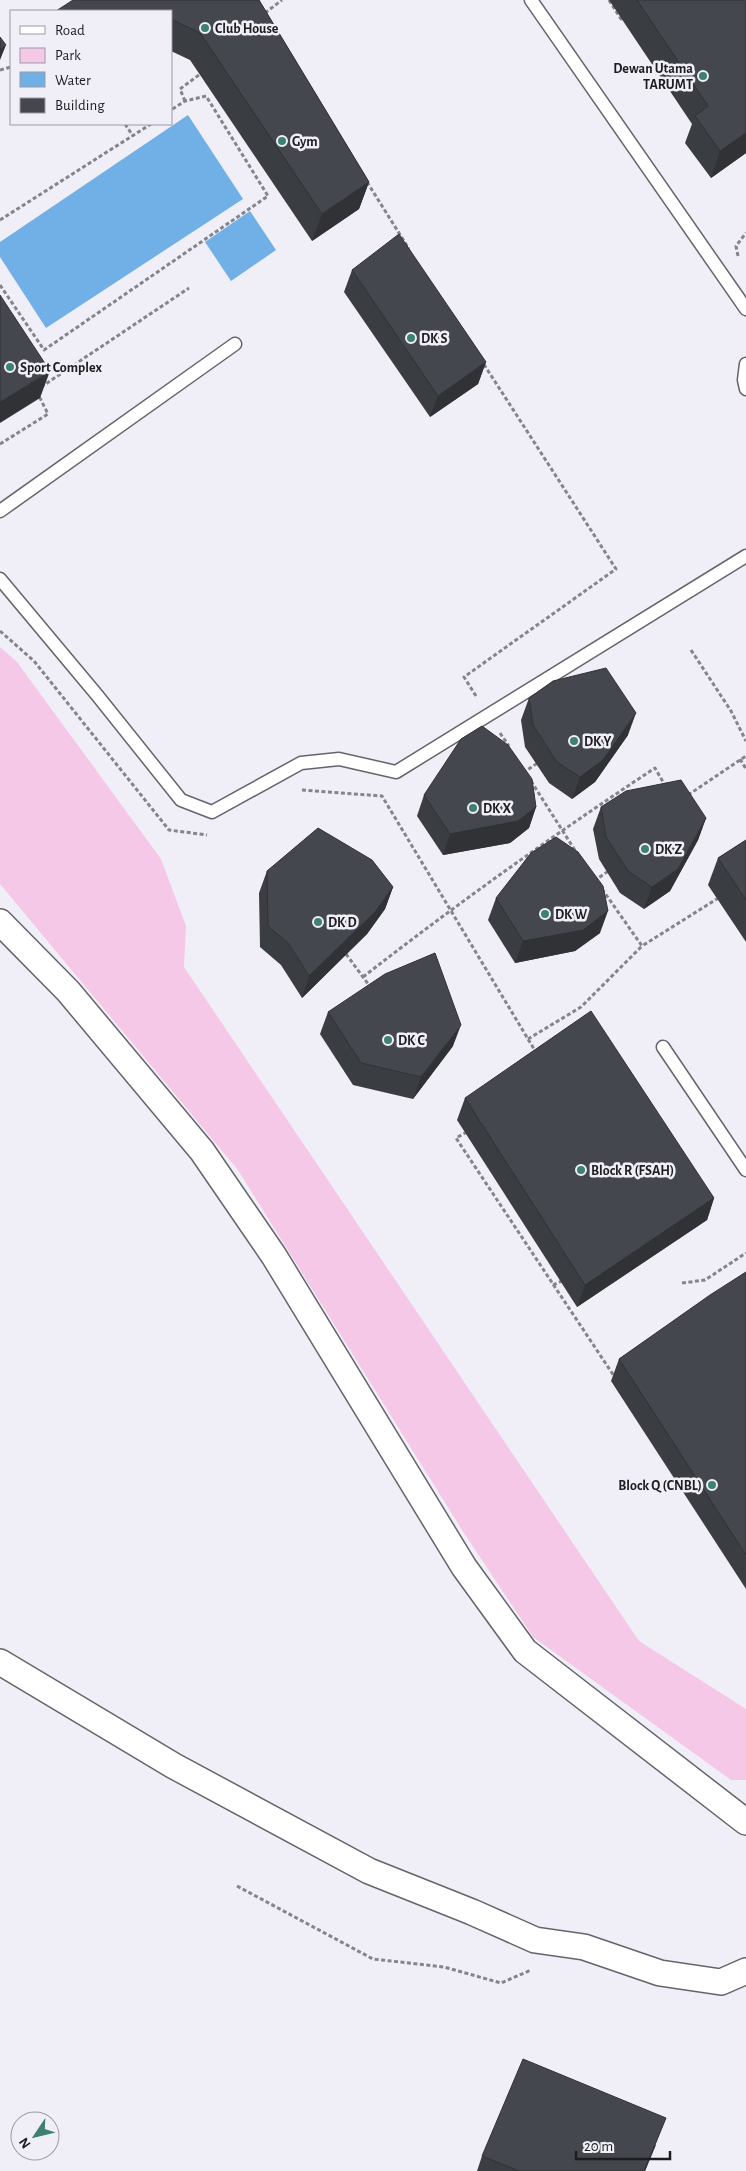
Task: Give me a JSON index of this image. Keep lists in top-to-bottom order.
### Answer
{
  "places": [
    "Club House",
    "Dewan Utama TARUMT",
    "Gym",
    "DK S",
    "Sport Complex",
    "DK Y",
    "DK X",
    "DK Z",
    "DK W",
    "DK D",
    "DK C",
    "Block R (FSAH)",
    "Block Q (CNBL)"
  ],
  "legend": [
    "Road",
    "Park",
    "Water",
    "Building"
  ],
  "scale_bar": "20 m",
  "north": "bottom left"
}
